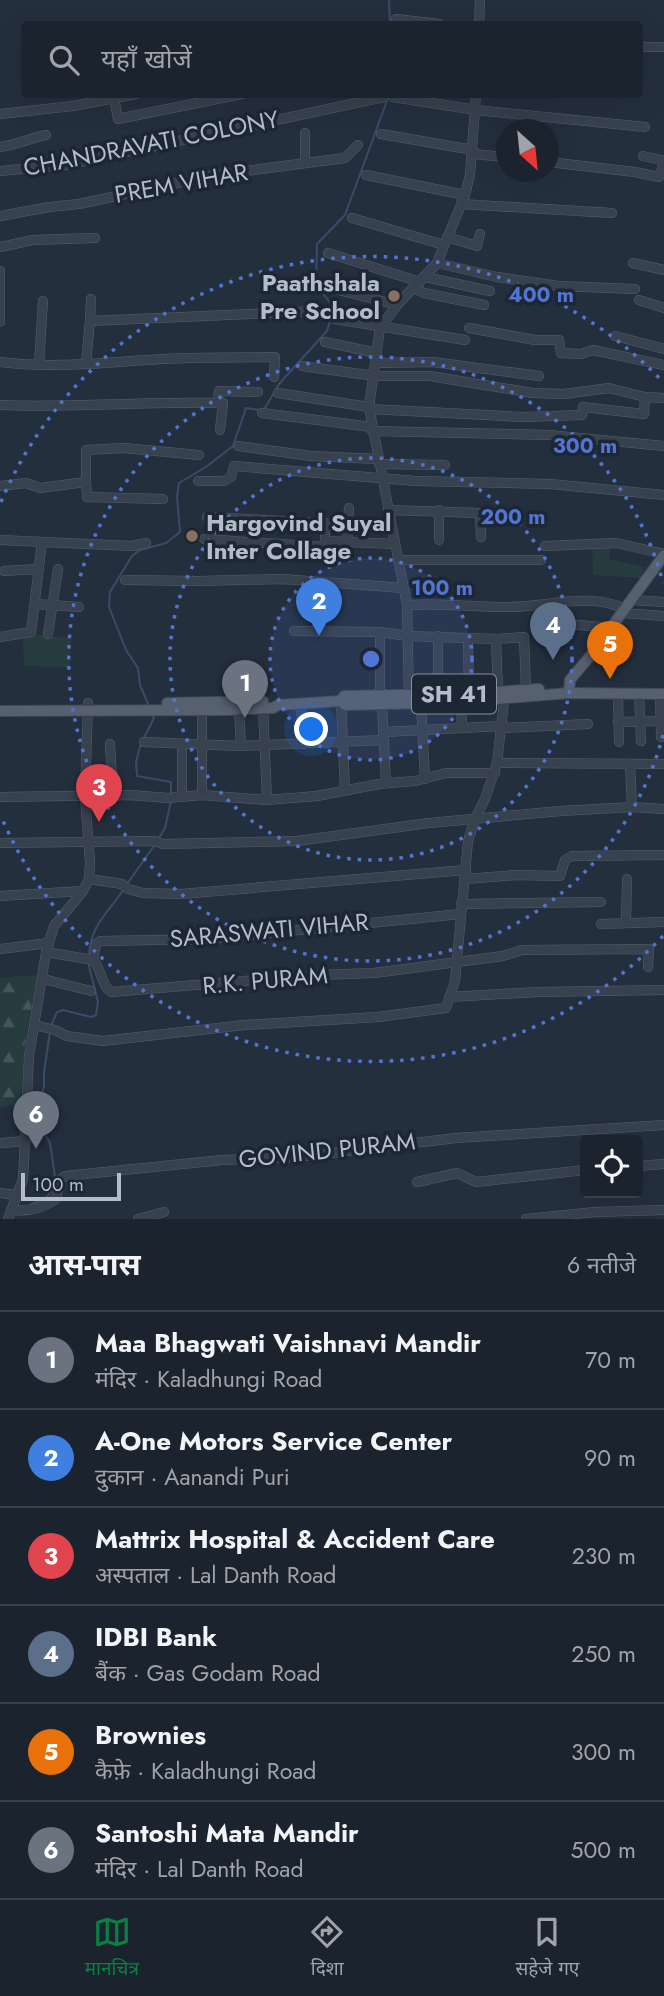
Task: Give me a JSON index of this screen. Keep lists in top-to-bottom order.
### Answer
{
  "streets": {
    "main road": ["SH 41"],
    "street": [
      "CHANDRAVATI COLONY",
      "PREM VIHAR",
      "SARASWATI VIHAR",
      "R.K. PURAM",
      "GOVIND PURAM"
    ]
  },
  "crossings": [
    ["SARASWATI VIHAR", "R.K. PURAM"]
  ],
  "places": ["Paathshala Pre School", "Hargovind Suyal Inter Collage"],
  "scale_bar": "100 m",
  "north": "bottom right",
  "page": {
    "search": "यहाँ खोजें",
    "pins": [
      "2",
      "4",
      "5",
      "1",
      "3",
      "6"
    ],
    "scale": "100 m",
    "heading": ["आस-पास", "6 नतीजे"],
    "list": [
      {
        "mark": "1",
        "name": "Maa Bhagwati Vaishnavi Mandir",
        "note": "मंदिर · Kaladhungi Road",
        "value": "70 m"
      },
      {
        "mark": "2",
        "name": "A-One Motors Service Center",
        "note": "दुकान · Aanandi Puri",
        "value": "90 m"
      },
      {
        "mark": "3",
        "name": "Mattrix Hospital & Accident Care",
        "note": "अस्पताल · Lal Danth Road",
        "value": "230 m"
      },
      {
        "mark": "4",
        "name": "IDBI Bank",
        "note": "बैंक · Gas Godam Road",
        "value": "250 m"
      },
      {
        "mark": "5",
        "name": "Brownies",
        "note": "कैफ़े · Kaladhungi Road",
        "value": "300 m"
      },
      {
        "mark": "6",
        "name": "Santoshi Mata Mandir",
        "note": "मंदिर · Lal Danth Road",
        "value": "500 m"
      }
    ],
    "nav": ["मानचित्र", "दिशा", "सहेजे गए"]
  },
  "rings": [
    "400 m",
    "300 m",
    "200 m",
    "100 m"
  ]
}
